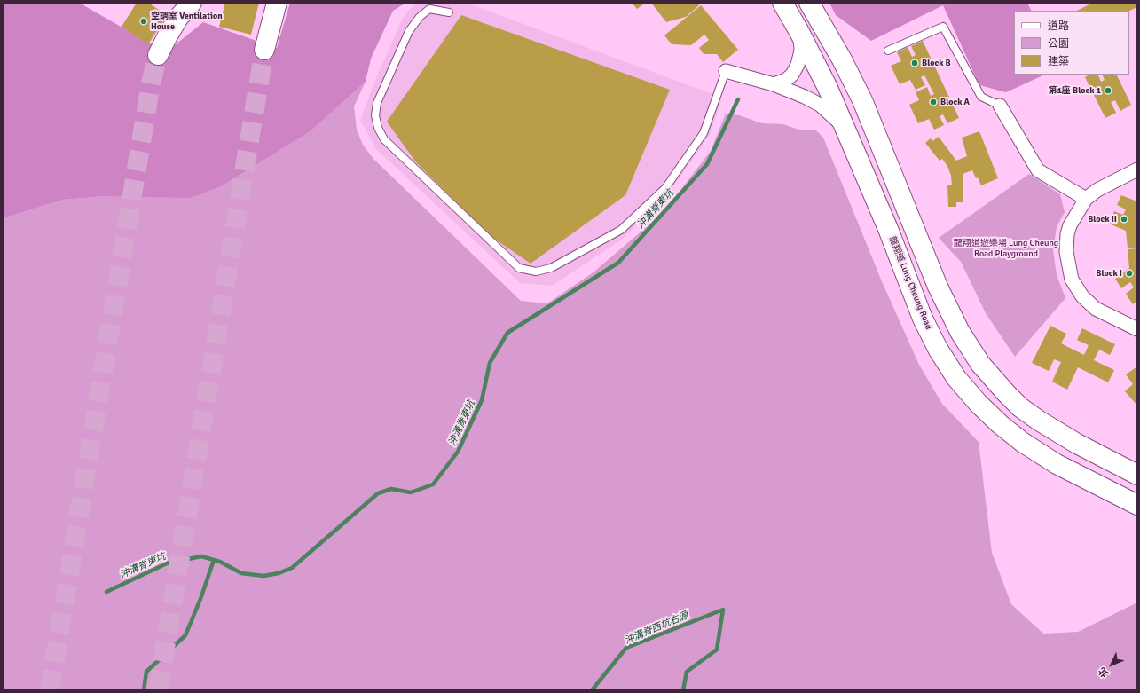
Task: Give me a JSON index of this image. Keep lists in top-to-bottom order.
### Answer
{
  "streets": {
    "highway": ["龍翔道 Lung Cheung Road"]
  },
  "water": ["沖溝脊東坑", "沖溝脊西坑右源"],
  "parks": ["龍翔道遊樂場 Lung Cheung Road Playground"],
  "places": [
    "空調室 Ventilation House",
    "Block B",
    "第1座 Block 1",
    "Block A",
    "Block II",
    "Block I"
  ],
  "legend": ["道路", "公園", "建築"],
  "north": "bottom left"
}
